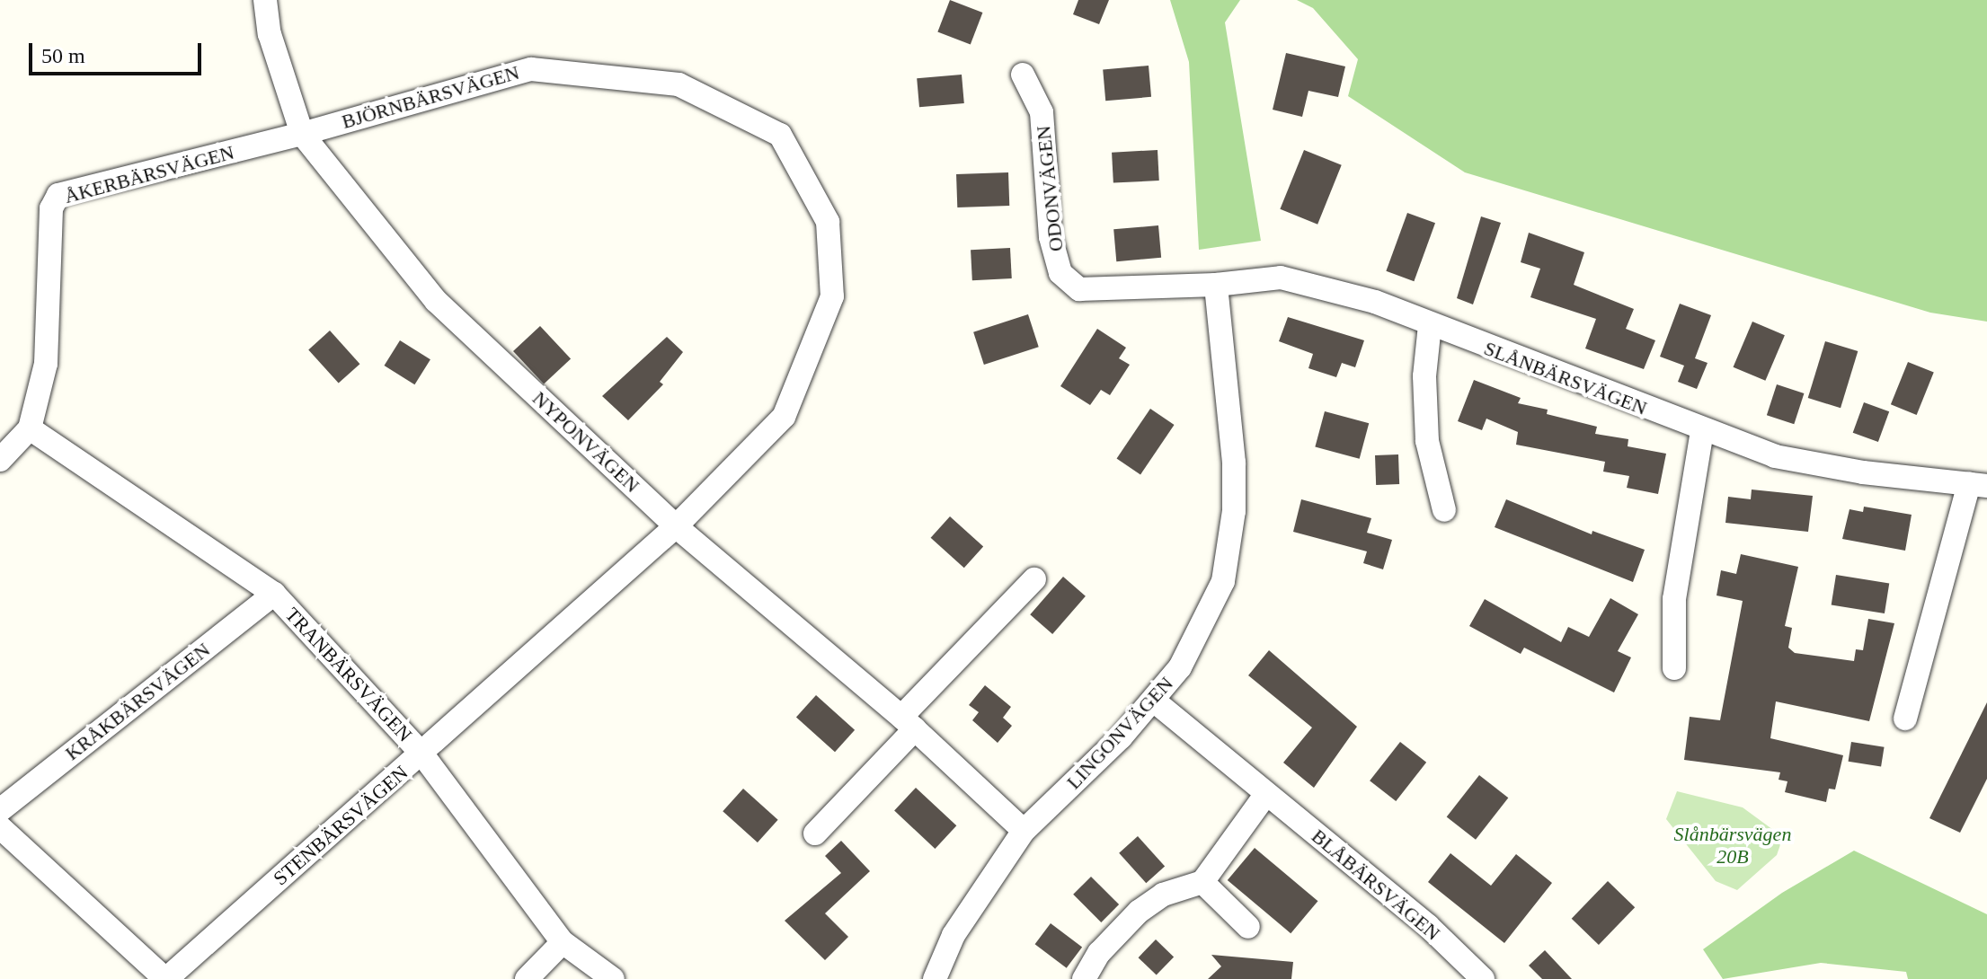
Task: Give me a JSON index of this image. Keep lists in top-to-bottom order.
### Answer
{
  "streets": {
    "street": [
      "BJÖRNBÄRSVÄGEN",
      "ÅKERBÄRSVÄGEN",
      "ODONVÄGEN",
      "SLÅNBÄRSVÄGEN",
      "NYPONVÄGEN",
      "TRANBÄRSVÄGEN",
      "KRÅKBÄRSVÄGEN",
      "LINGONVÄGEN",
      "STENBÄRSVÄGEN",
      "BLÅBÄRSVÄGEN"
    ]
  },
  "crossings": [
    ["BJÖRNBÄRSVÄGEN", "ÅKERBÄRSVÄGEN"],
    ["BJÖRNBÄRSVÄGEN", "NYPONVÄGEN"],
    ["BJÖRNBÄRSVÄGEN", "STENBÄRSVÄGEN"],
    ["ÅKERBÄRSVÄGEN", "NYPONVÄGEN"],
    ["ÅKERBÄRSVÄGEN", "TRANBÄRSVÄGEN"],
    ["ODONVÄGEN", "SLÅNBÄRSVÄGEN"],
    ["ODONVÄGEN", "LINGONVÄGEN"],
    ["SLÅNBÄRSVÄGEN", "LINGONVÄGEN"],
    ["NYPONVÄGEN", "LINGONVÄGEN"],
    ["NYPONVÄGEN", "STENBÄRSVÄGEN"],
    ["TRANBÄRSVÄGEN", "KRÅKBÄRSVÄGEN"],
    ["TRANBÄRSVÄGEN", "STENBÄRSVÄGEN"],
    ["LINGONVÄGEN", "BLÅBÄRSVÄGEN"]
  ],
  "parks": ["Slånbärsvägen 20B"],
  "scale_bar": "50 m"
}
